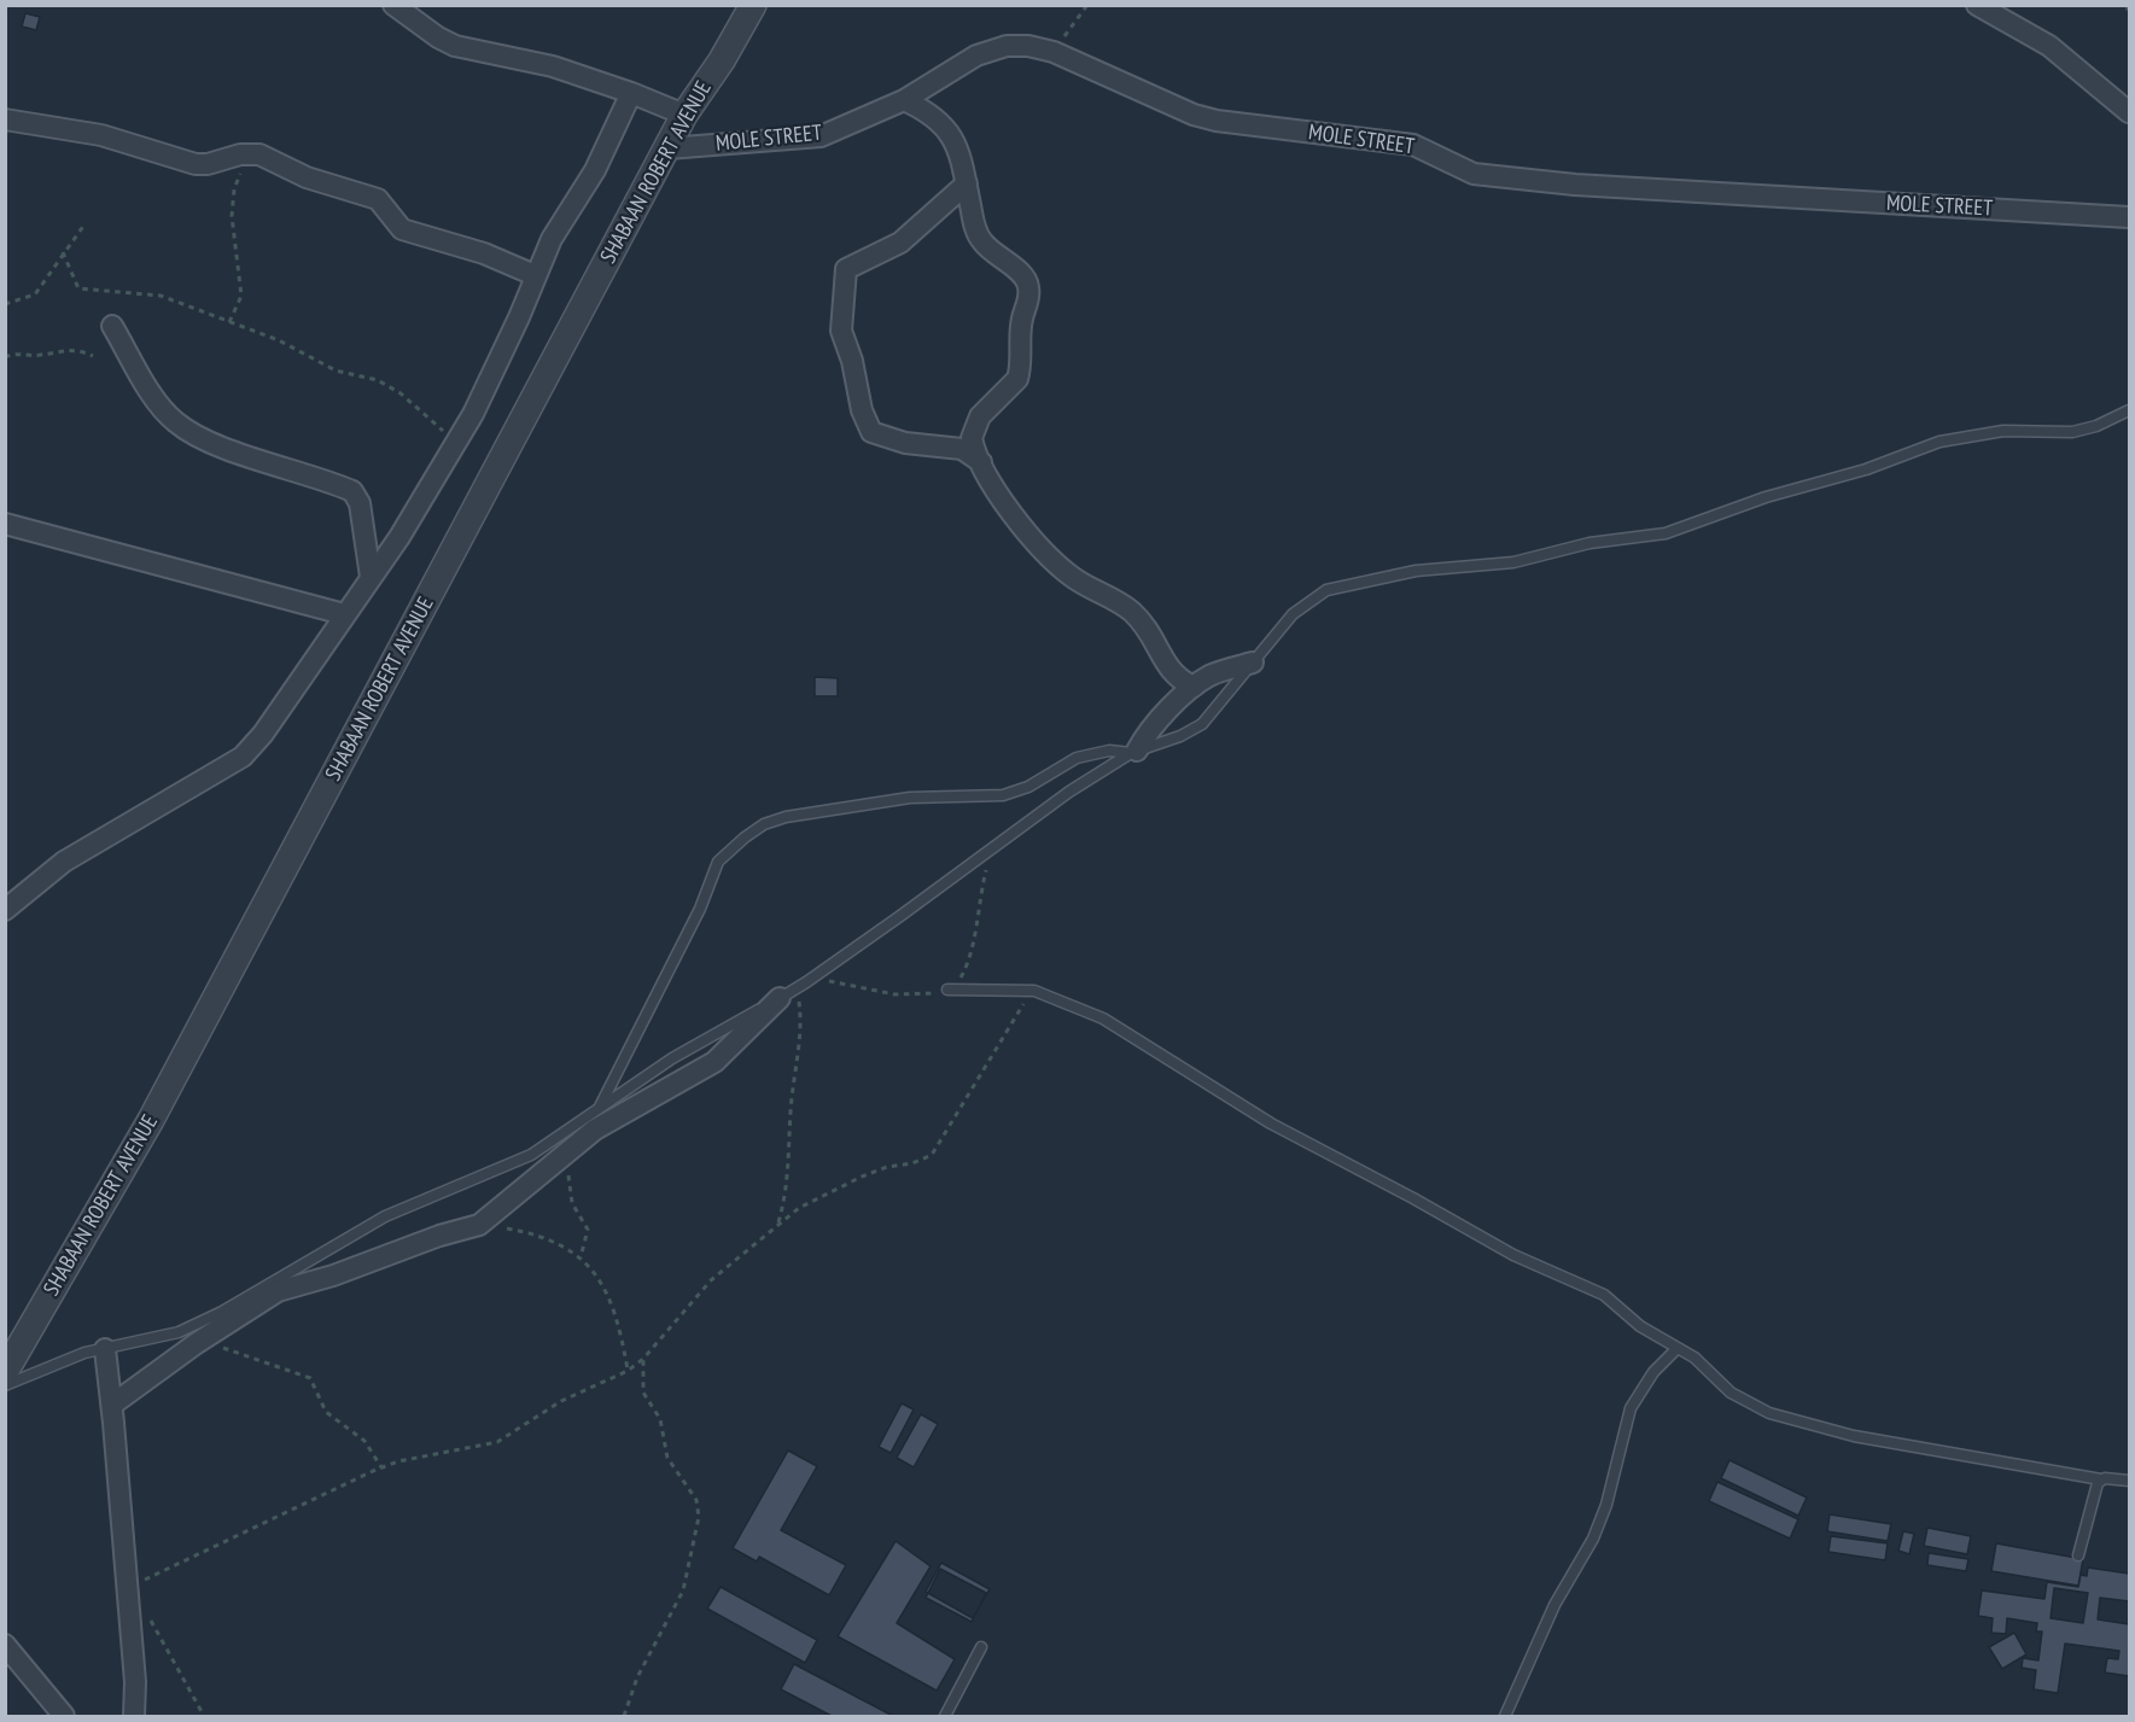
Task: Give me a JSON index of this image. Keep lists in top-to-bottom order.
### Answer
{
  "streets": {
    "street": ["MOLE STREET", "SHABAAN ROBERT AVENUE"]
  },
  "crossings": [
    ["MOLE STREET", "SHABAAN ROBERT AVENUE"]
  ]
}
